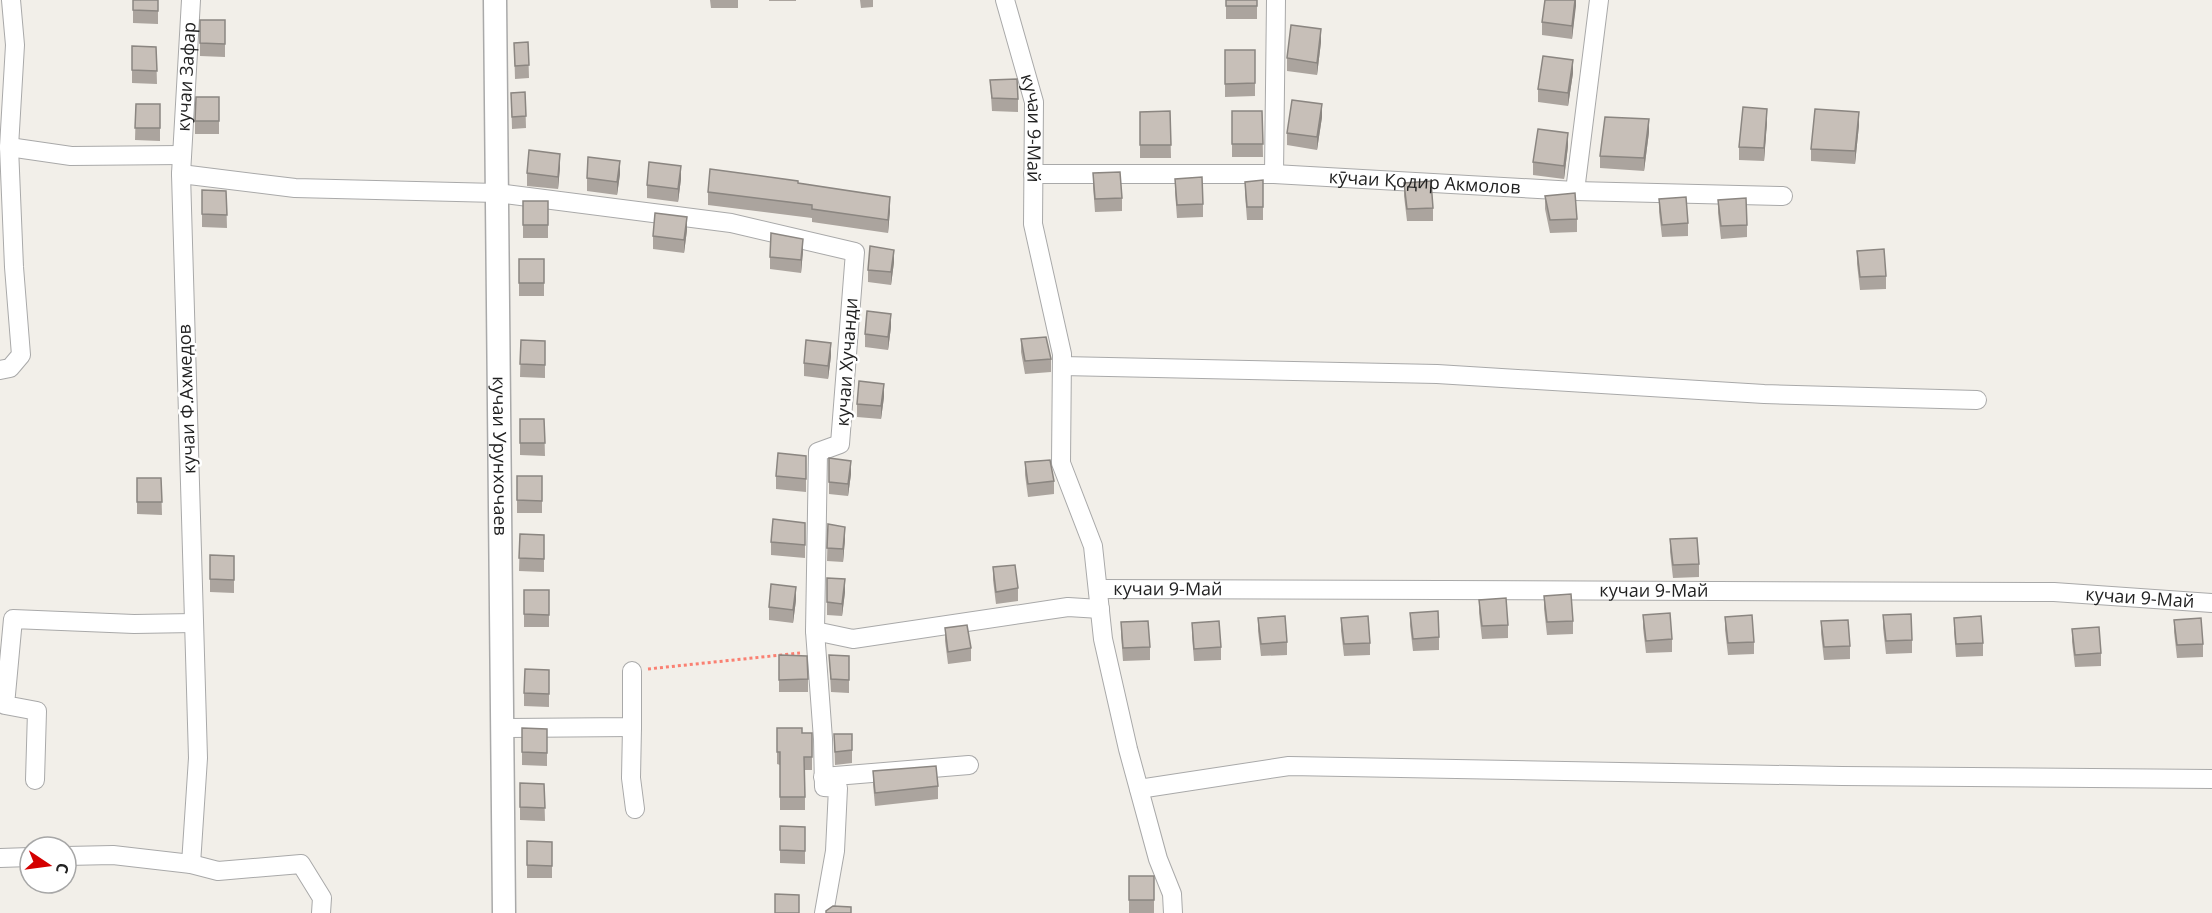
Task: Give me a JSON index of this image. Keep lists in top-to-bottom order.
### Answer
{
  "streets": {
    "street": [
      "кучаи Зафар",
      "кучаи 9-Май",
      "кӯчаи Қодир Акмолов",
      "кучаи Хучанди",
      "кучаи Ф.Ахмедов",
      "кучаи Урунхочаев"
    ]
  },
  "crossings": [
    ["кучаи Зафар", "кучаи Ф.Ахмедов"],
    ["кучаи 9-Май", "кӯчаи Қодир Акмолов"],
    ["кучаи Хучанди", "кучаи Урунхочаев"]
  ],
  "north": "right"
}
